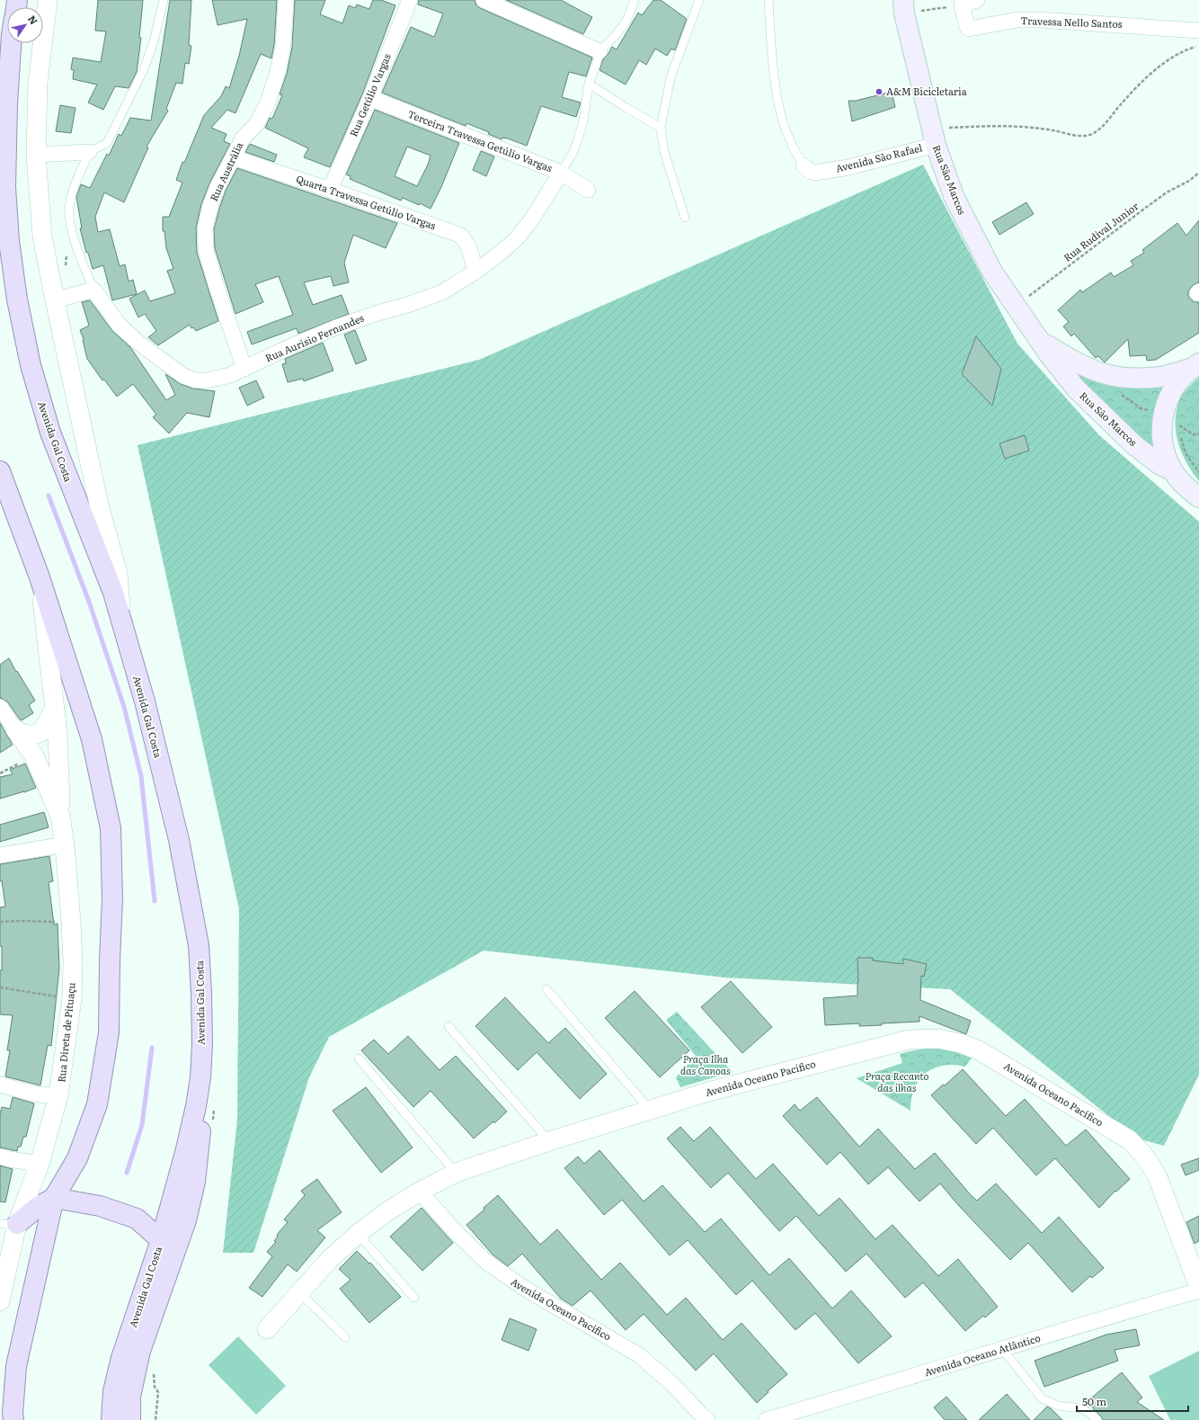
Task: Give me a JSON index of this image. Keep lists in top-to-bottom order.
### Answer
{
  "streets": {
    "main road": ["Rua São Marcos", "Avenida Gal Costa"],
    "street": [
      "Travessa Nello Santos",
      "Rua Getúlio Vargas",
      "Terceira Travessa Getúlio Vargas",
      "Avenida São Rafael",
      "Rua Austrália",
      "Quarta Travessa Getúlio Vargas",
      "Rua Aurisio Fernandes",
      "Rua Direta de Pituaçu",
      "Avenida Oceano Pacífico",
      "Avenida Oceano Pacifico",
      "Avenida Oceano Atlântico"
    ],
    "path": ["Rua Rudival Junior"]
  },
  "crossings": [
    ["Rua Getúlio Vargas", "Terceira Travessa Getúlio Vargas"],
    ["Rua Getúlio Vargas", "Quarta Travessa Getúlio Vargas"],
    ["Terceira Travessa Getúlio Vargas", "Rua Aurisio Fernandes"],
    ["Avenida São Rafael", "Rua São Marcos"],
    ["Rua Austrália", "Quarta Travessa Getúlio Vargas"],
    ["Rua Austrália", "Rua Aurisio Fernandes"],
    ["Rua São Marcos", "Rua Rudival Junior"],
    ["Quarta Travessa Getúlio Vargas", "Rua Aurisio Fernandes"],
    ["Avenida Oceano Pacífico", "Avenida Oceano Pacifico"]
  ],
  "parks": ["Praça Ilha das Canoas", "Praça Recanto das ilhas"],
  "places": ["A&M Bicicletaria"],
  "scale_bar": "50 m",
  "north": "top right"
}
